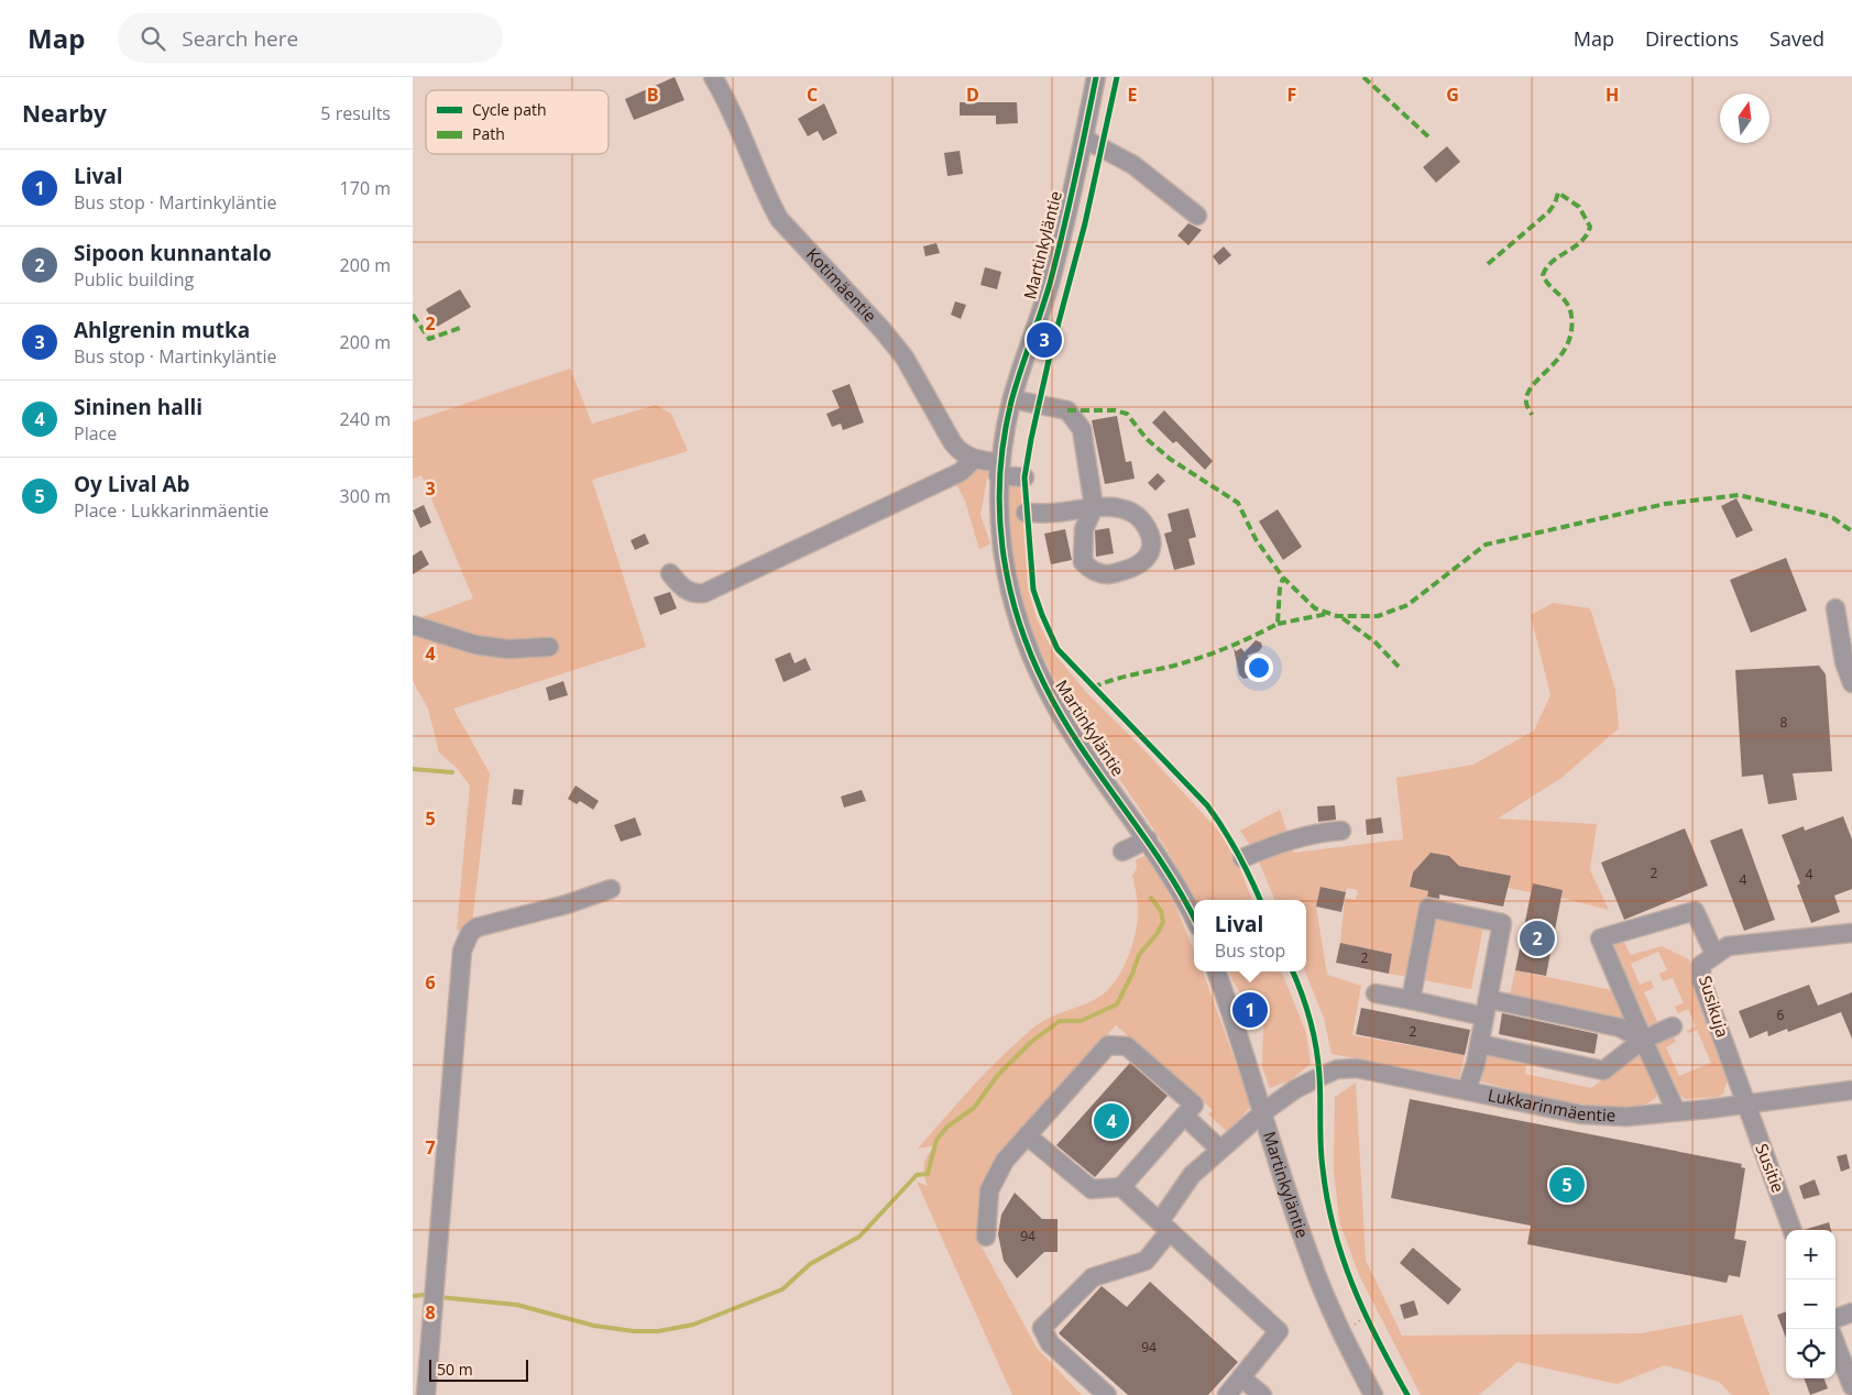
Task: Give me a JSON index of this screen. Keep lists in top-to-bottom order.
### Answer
{
  "streets": {
    "street": [
      "Martinkyläntie",
      "Kotimäentie",
      "Susikuja",
      "Lukkarinmäentie",
      "Susitie"
    ]
  },
  "crossings": [
    ["Martinkyläntie", "Kotimäentie"],
    ["Martinkyläntie", "Lukkarinmäentie"],
    ["Susikuja", "Lukkarinmäentie"],
    ["Susikuja", "Susitie"],
    ["Lukkarinmäentie", "Susitie"]
  ],
  "house_numbers": [
    "8",
    "2",
    "4",
    "4",
    "2",
    "6",
    "2",
    "94",
    "94"
  ],
  "legend": ["Cycle path", "Path"],
  "scale_bar": "50 m",
  "north": "top",
  "page": {
    "header": "Map",
    "search": "Search here",
    "nav": ["Map", "Directions", "Saved"],
    "heading": ["Nearby", "5 results"],
    "list": [
      {
        "mark": "1",
        "name": "Lival",
        "note": "Bus stop · Martinkyläntie",
        "value": "170 m"
      },
      {
        "mark": "2",
        "name": "Sipoon kunnantalo",
        "note": "Public building",
        "value": "200 m"
      },
      {
        "mark": "3",
        "name": "Ahlgrenin mutka",
        "note": "Bus stop · Martinkyläntie",
        "value": "200 m"
      },
      {
        "mark": "4",
        "name": "Sininen halli",
        "note": "Place",
        "value": "240 m"
      },
      {
        "mark": "5",
        "name": "Oy Lival Ab",
        "note": "Place · Lukkarinmäentie",
        "value": "300 m"
      }
    ],
    "pins": [
      "3",
      "2",
      "1",
      "4",
      "5"
    ],
    "popup": ["Lival", "Bus stop"],
    "map_buttons": ["+", "−"],
    "scale": "50 m"
  },
  "grid": {
    "columns": [
      "B",
      "C",
      "D",
      "E",
      "F",
      "G",
      "H"
    ],
    "rows": [
      "2",
      "3",
      "4",
      "5",
      "6",
      "7",
      "8"
    ]
  }
}
